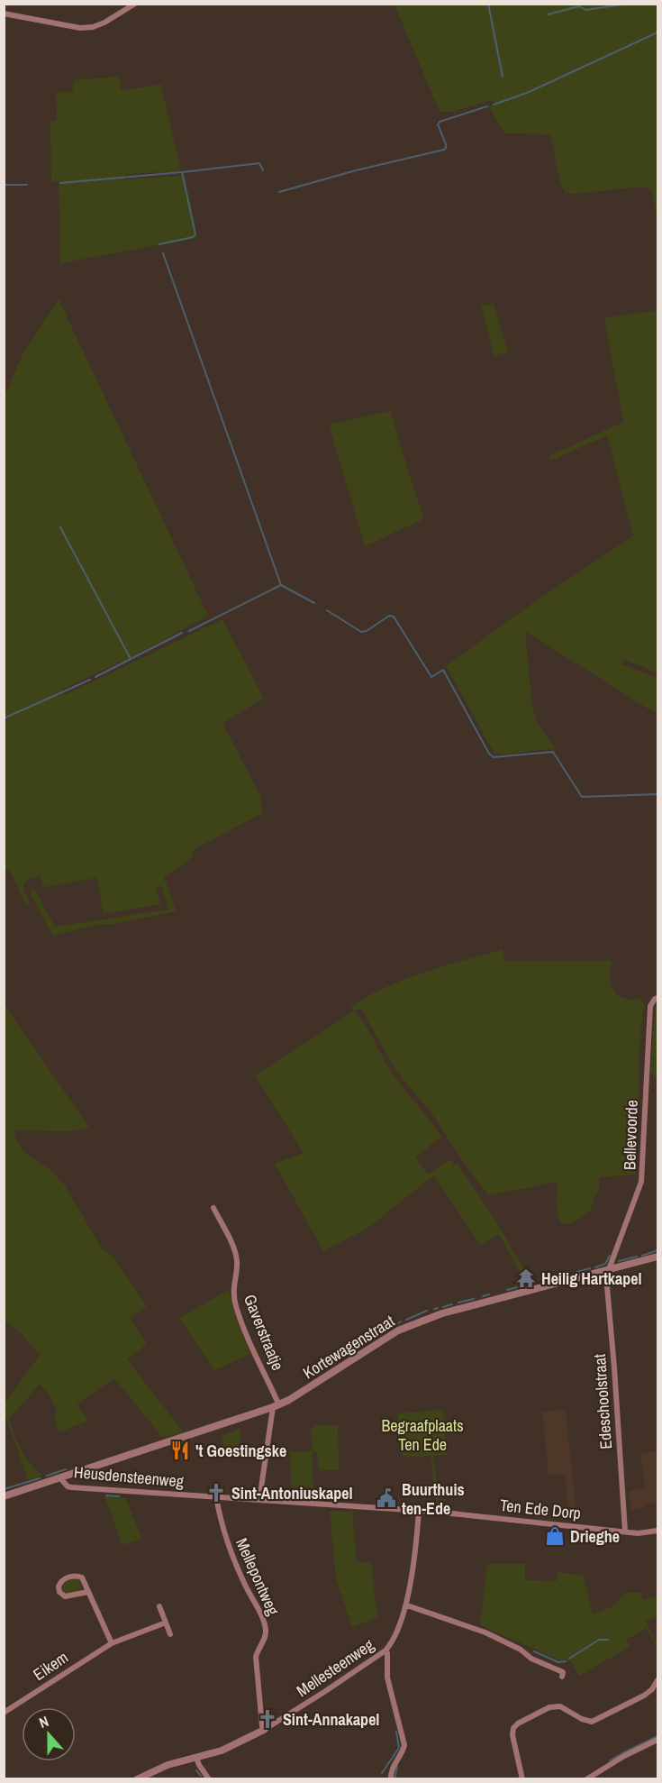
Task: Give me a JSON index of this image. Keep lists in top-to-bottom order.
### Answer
{
  "streets": {
    "street": [
      "Bellevoorde",
      "Gaverstraatje",
      "Kortewagenstraat",
      "Edeschoolstraat",
      "Heusdensteenweg",
      "Ten Ede Dorp",
      "Mellepontweg",
      "Eikem",
      "Mellesteenweg"
    ]
  },
  "crossings": [
    ["Bellevoorde", "Kortewagenstraat"],
    ["Bellevoorde", "Edeschoolstraat"],
    ["Gaverstraatje", "Kortewagenstraat"],
    ["Kortewagenstraat", "Edeschoolstraat"],
    ["Kortewagenstraat", "Heusdensteenweg"],
    ["Edeschoolstraat", "Ten Ede Dorp"],
    ["Heusdensteenweg", "Ten Ede Dorp"],
    ["Heusdensteenweg", "Mellepontweg"],
    ["Heusdensteenweg", "Mellesteenweg"],
    ["Ten Ede Dorp", "Mellesteenweg"],
    ["Mellepontweg", "Mellesteenweg"]
  ],
  "parks": ["Begraafplaats Ten Ede"],
  "places": {
    "temple": ["Heilig Hartkapel"],
    "restaurant": ["'t Goestingske"],
    "church": ["Sint-Antoniuskapel", "Sint-Annakapel"],
    "public building": ["Buurthuis ten-Ede"],
    "shop": ["Drieghe"]
  },
  "north": "top"
}
